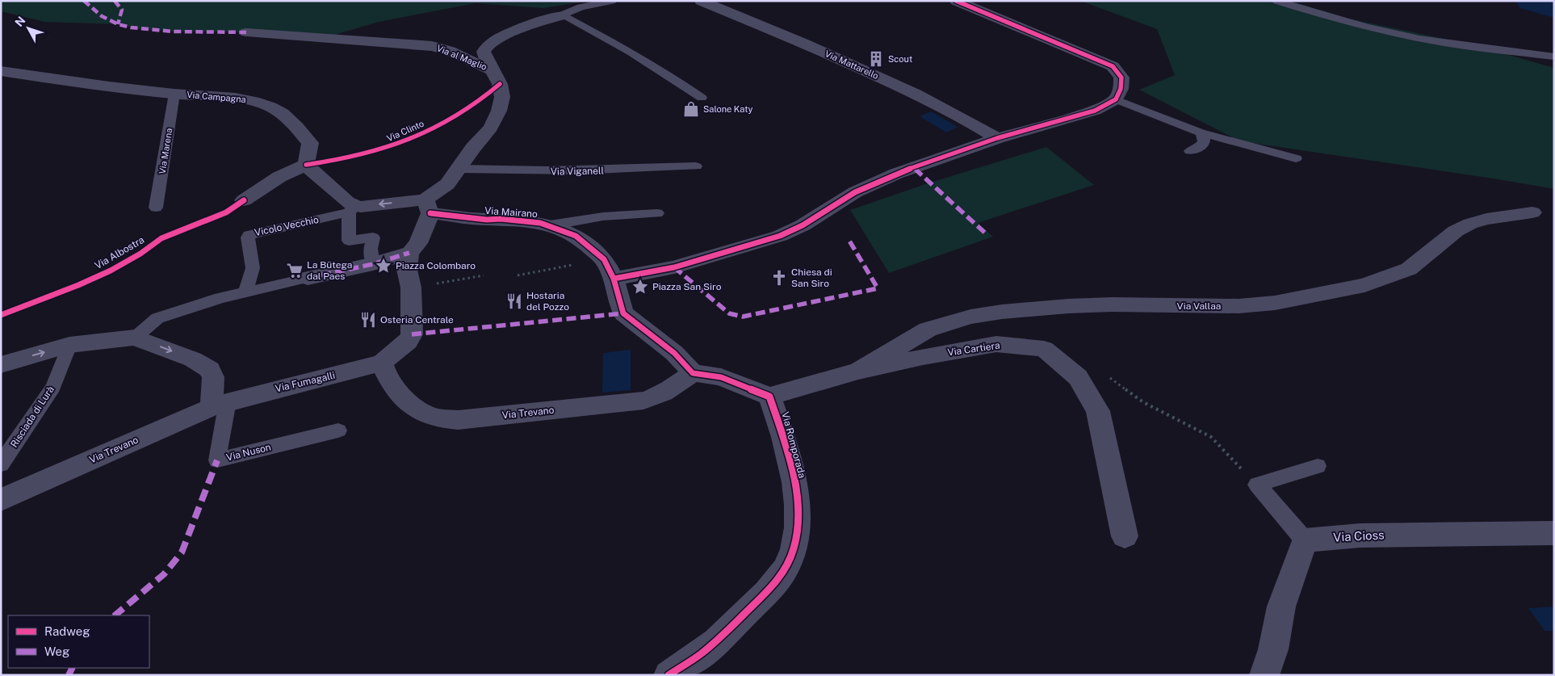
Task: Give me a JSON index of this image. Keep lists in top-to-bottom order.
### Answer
{
  "streets": {
    "street": [
      "Via al Maglio",
      "Via Mattarello",
      "Via Campagna",
      "Via Mairano",
      "Via Vallaa",
      "Via Cartiera",
      "Via Fumagalli",
      "Via Trevano",
      "Via Romporada",
      "Via Cioss"
    ],
    "lane": [
      "Via Marena",
      "Via Viganell",
      "Vicolo Vecchio",
      "Risciada di Lurà",
      "Via Nuson"
    ],
    "cycle path": ["Via Clinto", "Via Albostra"]
  },
  "crossings": [
    ["Via al Maglio", "Via Viganell"],
    ["Via al Maglio", "Via Mairano"],
    ["Via Campagna", "Via Marena"],
    ["Via Vallaa", "Via Cartiera"],
    ["Via Cartiera", "Via Romporada"],
    ["Via Fumagalli", "Via Trevano"],
    ["Via Fumagalli", "Via Nuson"],
    ["Via Trevano", "Via Nuson"]
  ],
  "places": {
    "building": ["Scout"],
    "shop": ["Salone Katy"],
    "place": ["Piazza Colombaro", "Piazza San Siro"],
    "supermarket": ["La Bütega dal Paes"],
    "church": ["Chiesa di San Siro"],
    "restaurant": ["Hostaria del Pozzo", "Osteria Centrale"]
  },
  "legend": ["Radweg", "Weg"],
  "north": "top left"
}
